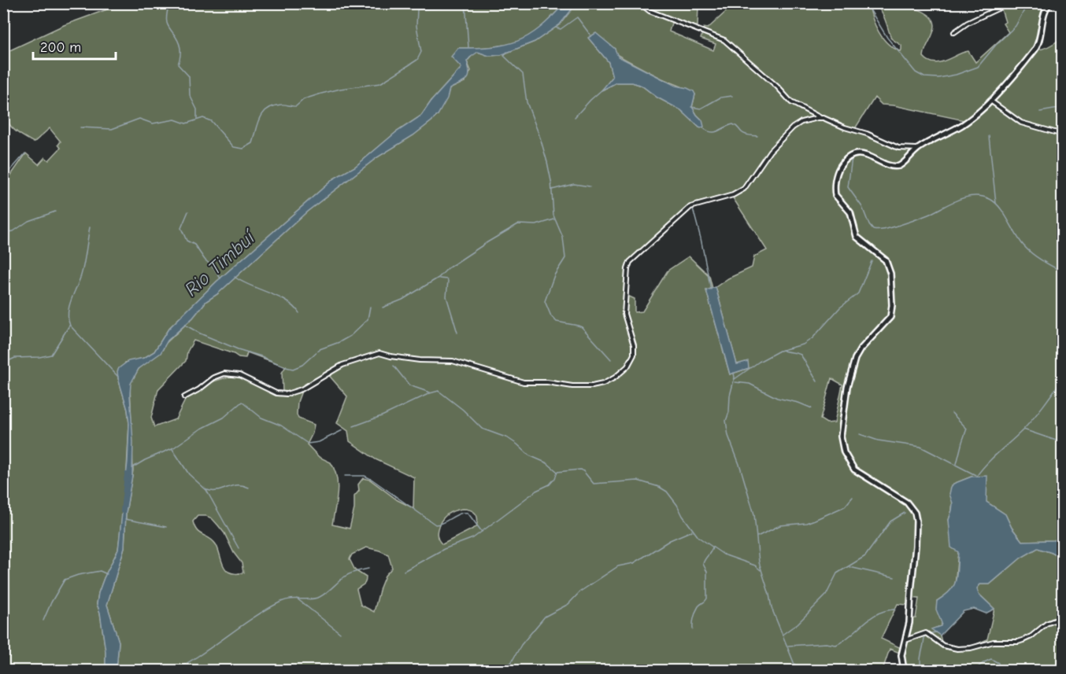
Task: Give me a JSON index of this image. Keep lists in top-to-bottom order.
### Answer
{
  "water": ["Rio Timbuí"],
  "scale_bar": "200 m"
}
